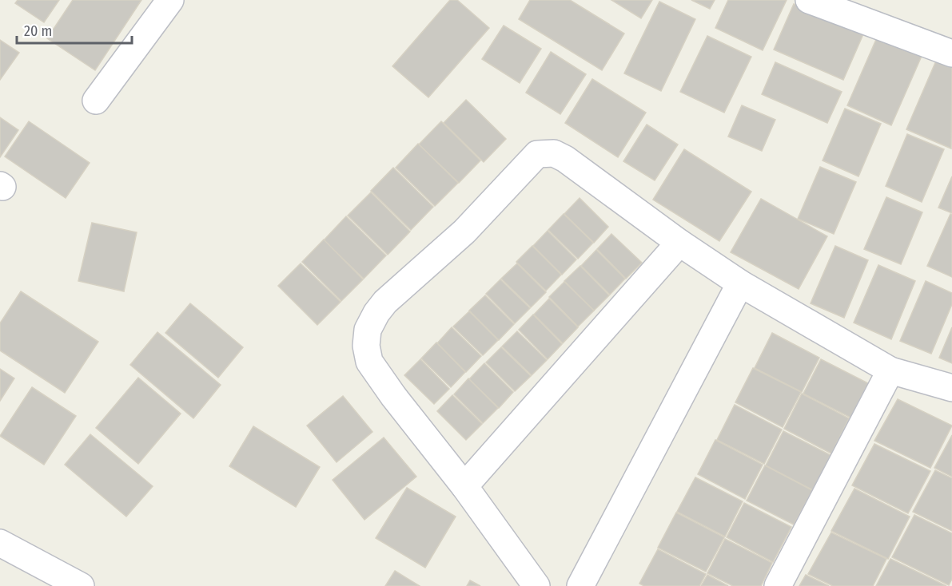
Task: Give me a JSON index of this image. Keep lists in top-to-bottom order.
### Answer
{
  "scale_bar": "20 m"
}
